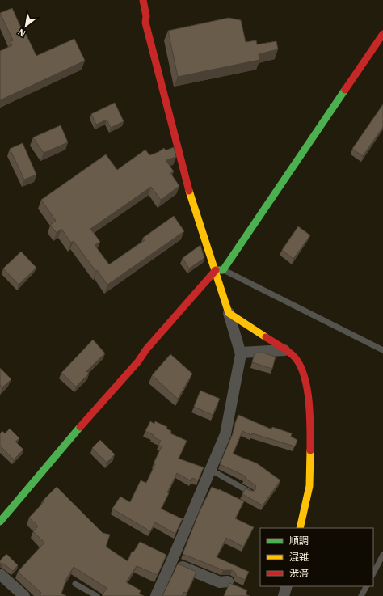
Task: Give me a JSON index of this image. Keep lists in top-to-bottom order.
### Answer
{
  "legend": ["順調", "混雑", "渋滞"],
  "north": "bottom left"
}
